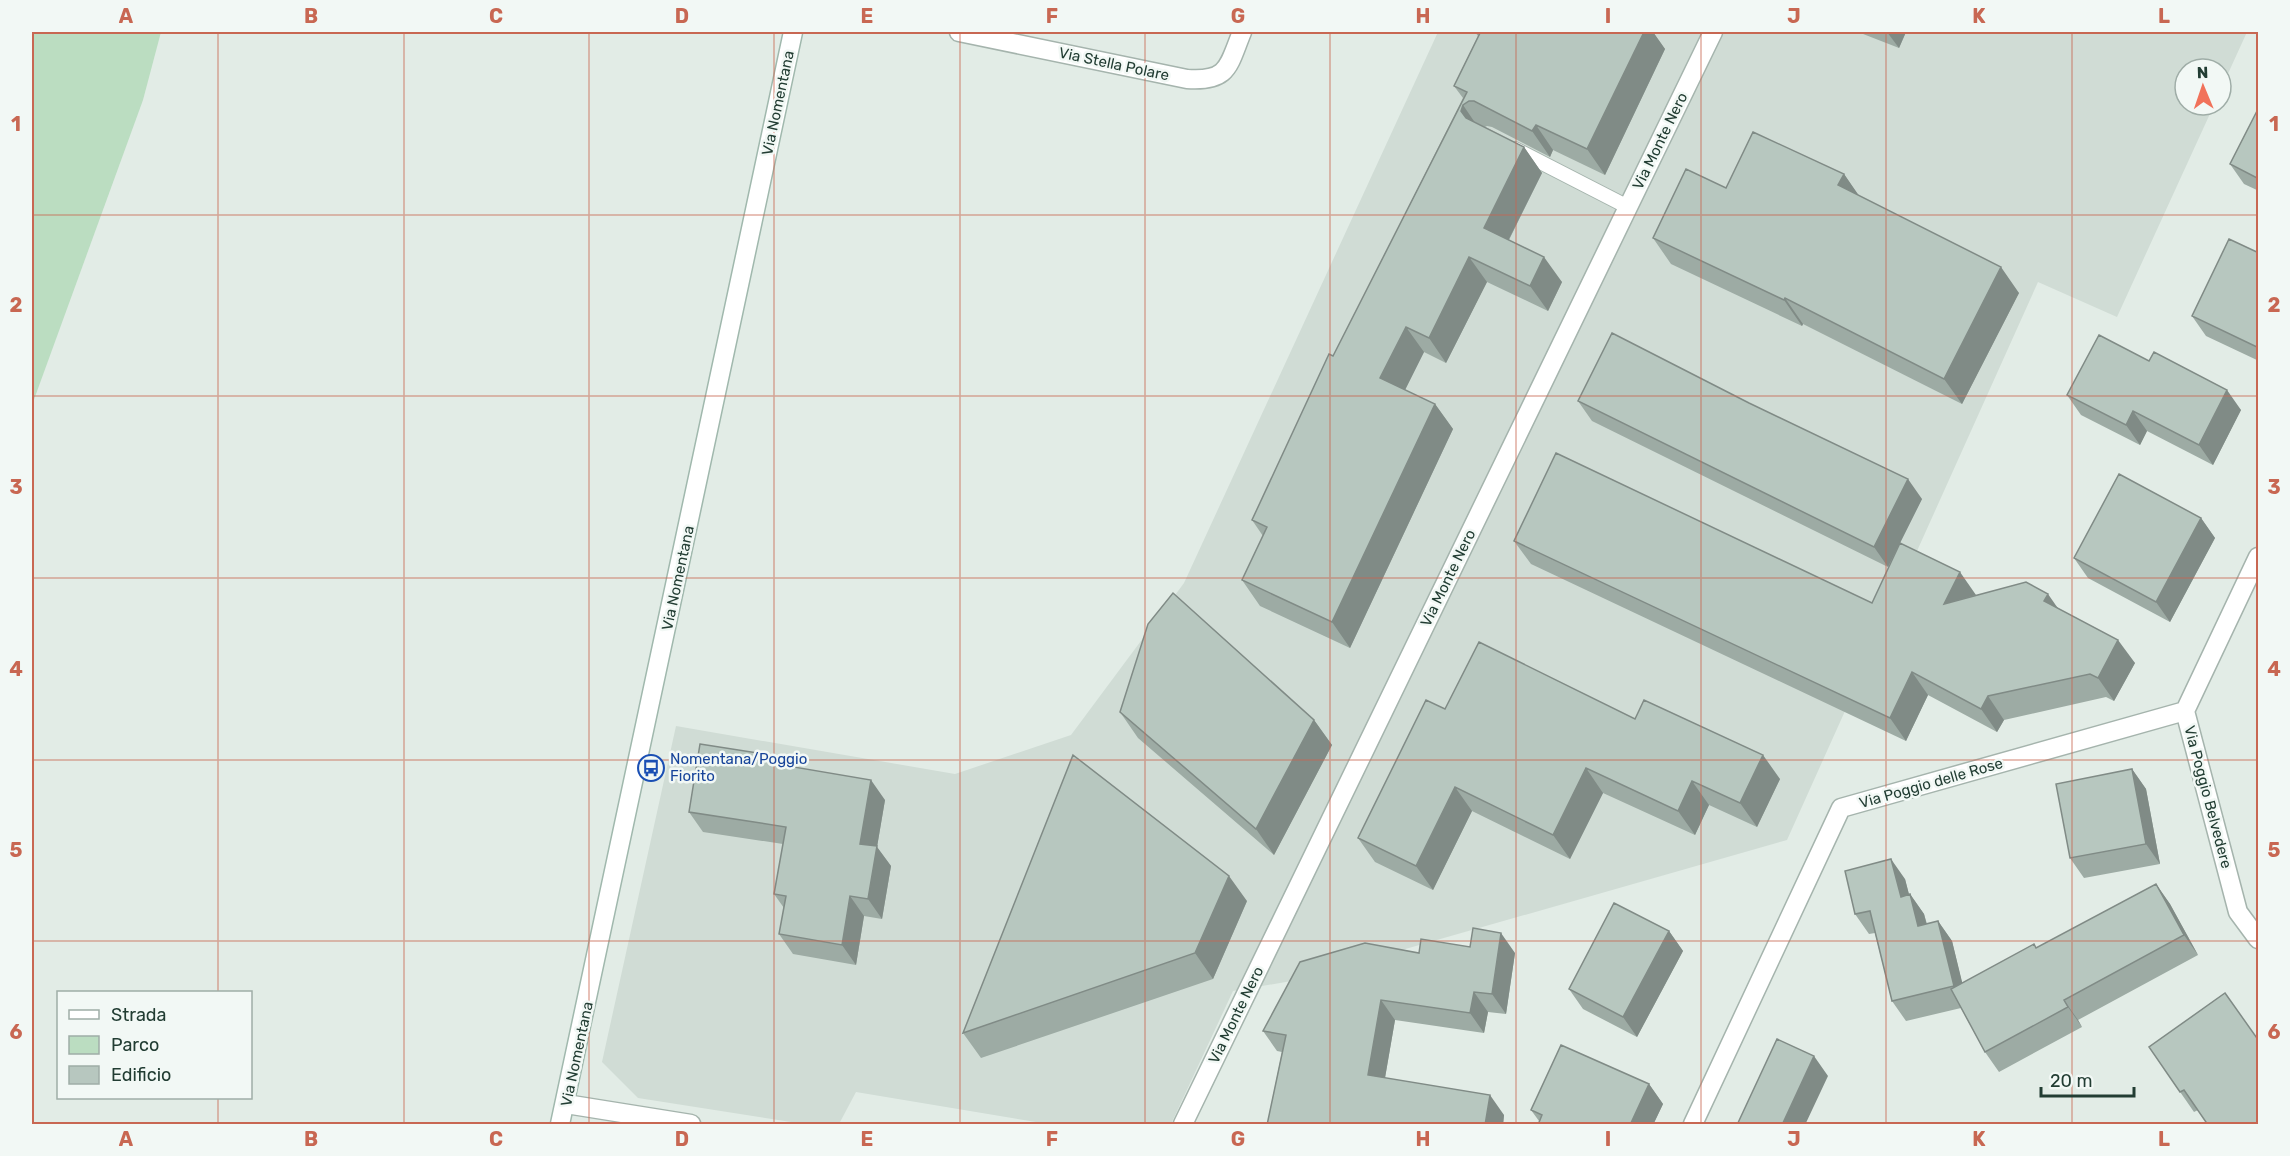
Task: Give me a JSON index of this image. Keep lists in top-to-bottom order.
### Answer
{
  "streets": {
    "street": [
      "Via Stella Polare",
      "Via Nomentana",
      "Via Monte Nero",
      "Via Poggio delle Rose",
      "Via Poggio Belvedere"
    ]
  },
  "crossings": [
    ["Via Poggio delle Rose", "Via Poggio Belvedere"]
  ],
  "places": {
    "bus stop": ["Nomentana/Poggio Fiorito"]
  },
  "legend": ["Strada", "Parco", "Edificio"],
  "scale_bar": "20 m",
  "north": "top",
  "grid": {
    "columns": [
      "A",
      "B",
      "C",
      "D",
      "E",
      "F",
      "G",
      "H",
      "I",
      "J",
      "K",
      "L"
    ],
    "rows": [
      "1",
      "2",
      "3",
      "4",
      "5",
      "6"
    ]
  }
}
